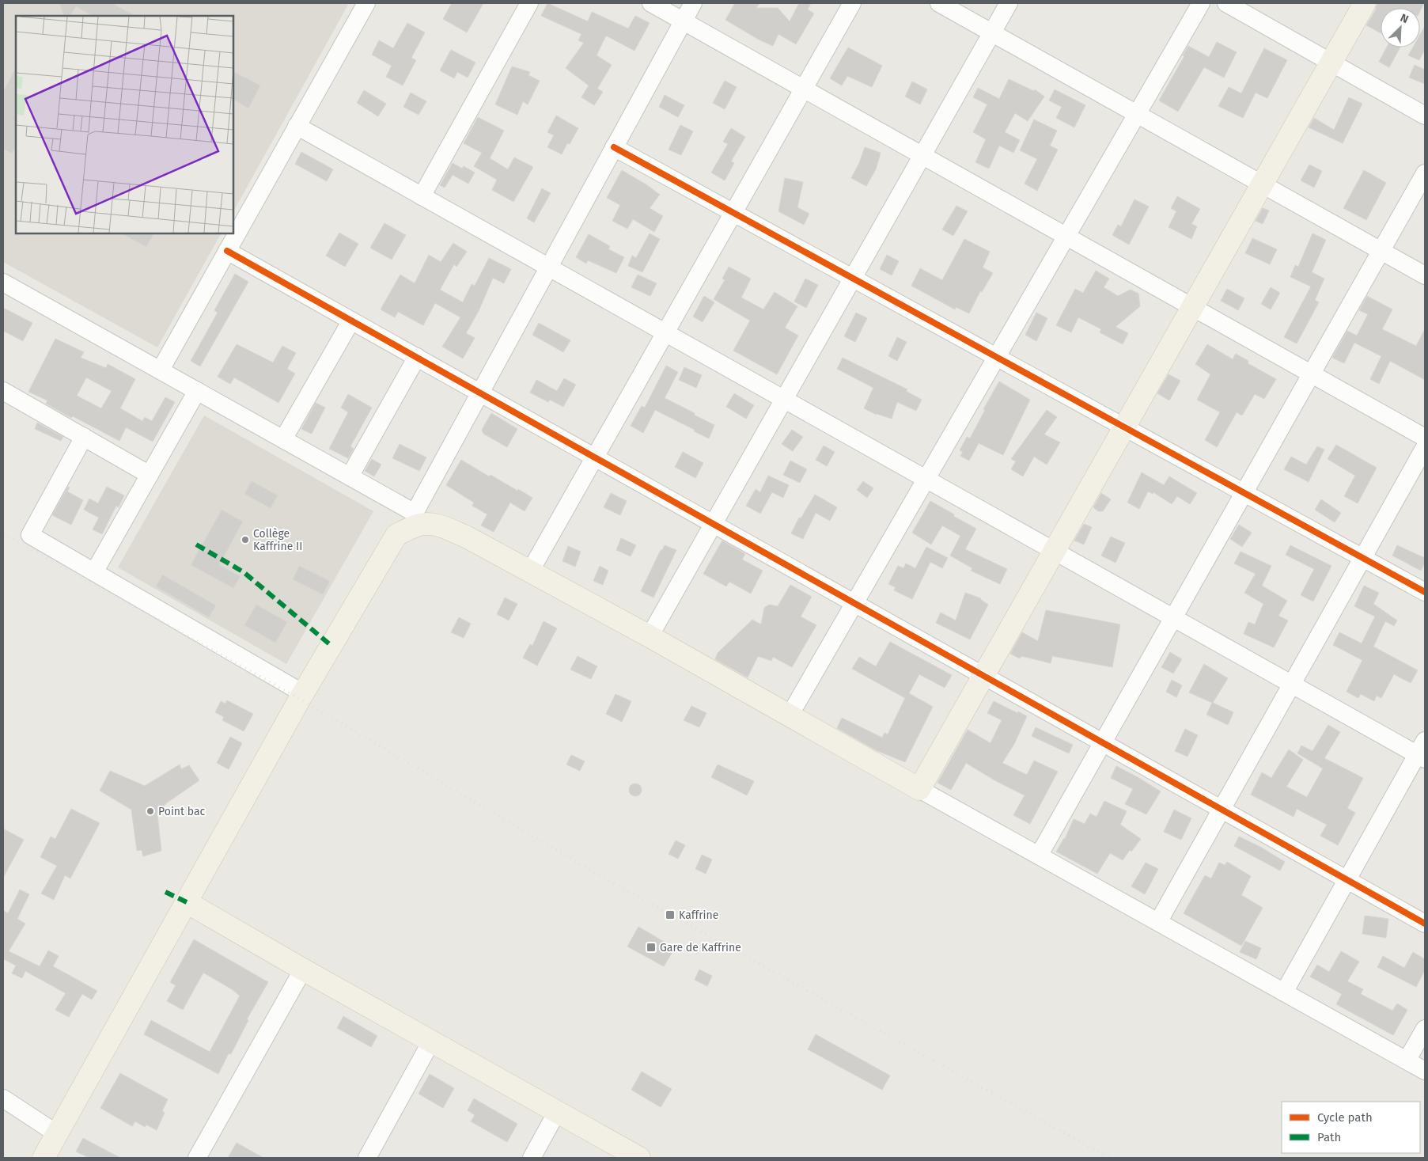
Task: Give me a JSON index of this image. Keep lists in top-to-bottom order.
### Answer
{
  "places": {
    "other": ["Collège Kaffrine II", "Point bac"],
    "transit": ["Kaffrine", "Gare de Kaffrine"]
  },
  "legend": ["Cycle path", "Path"],
  "north": "top right"
}
